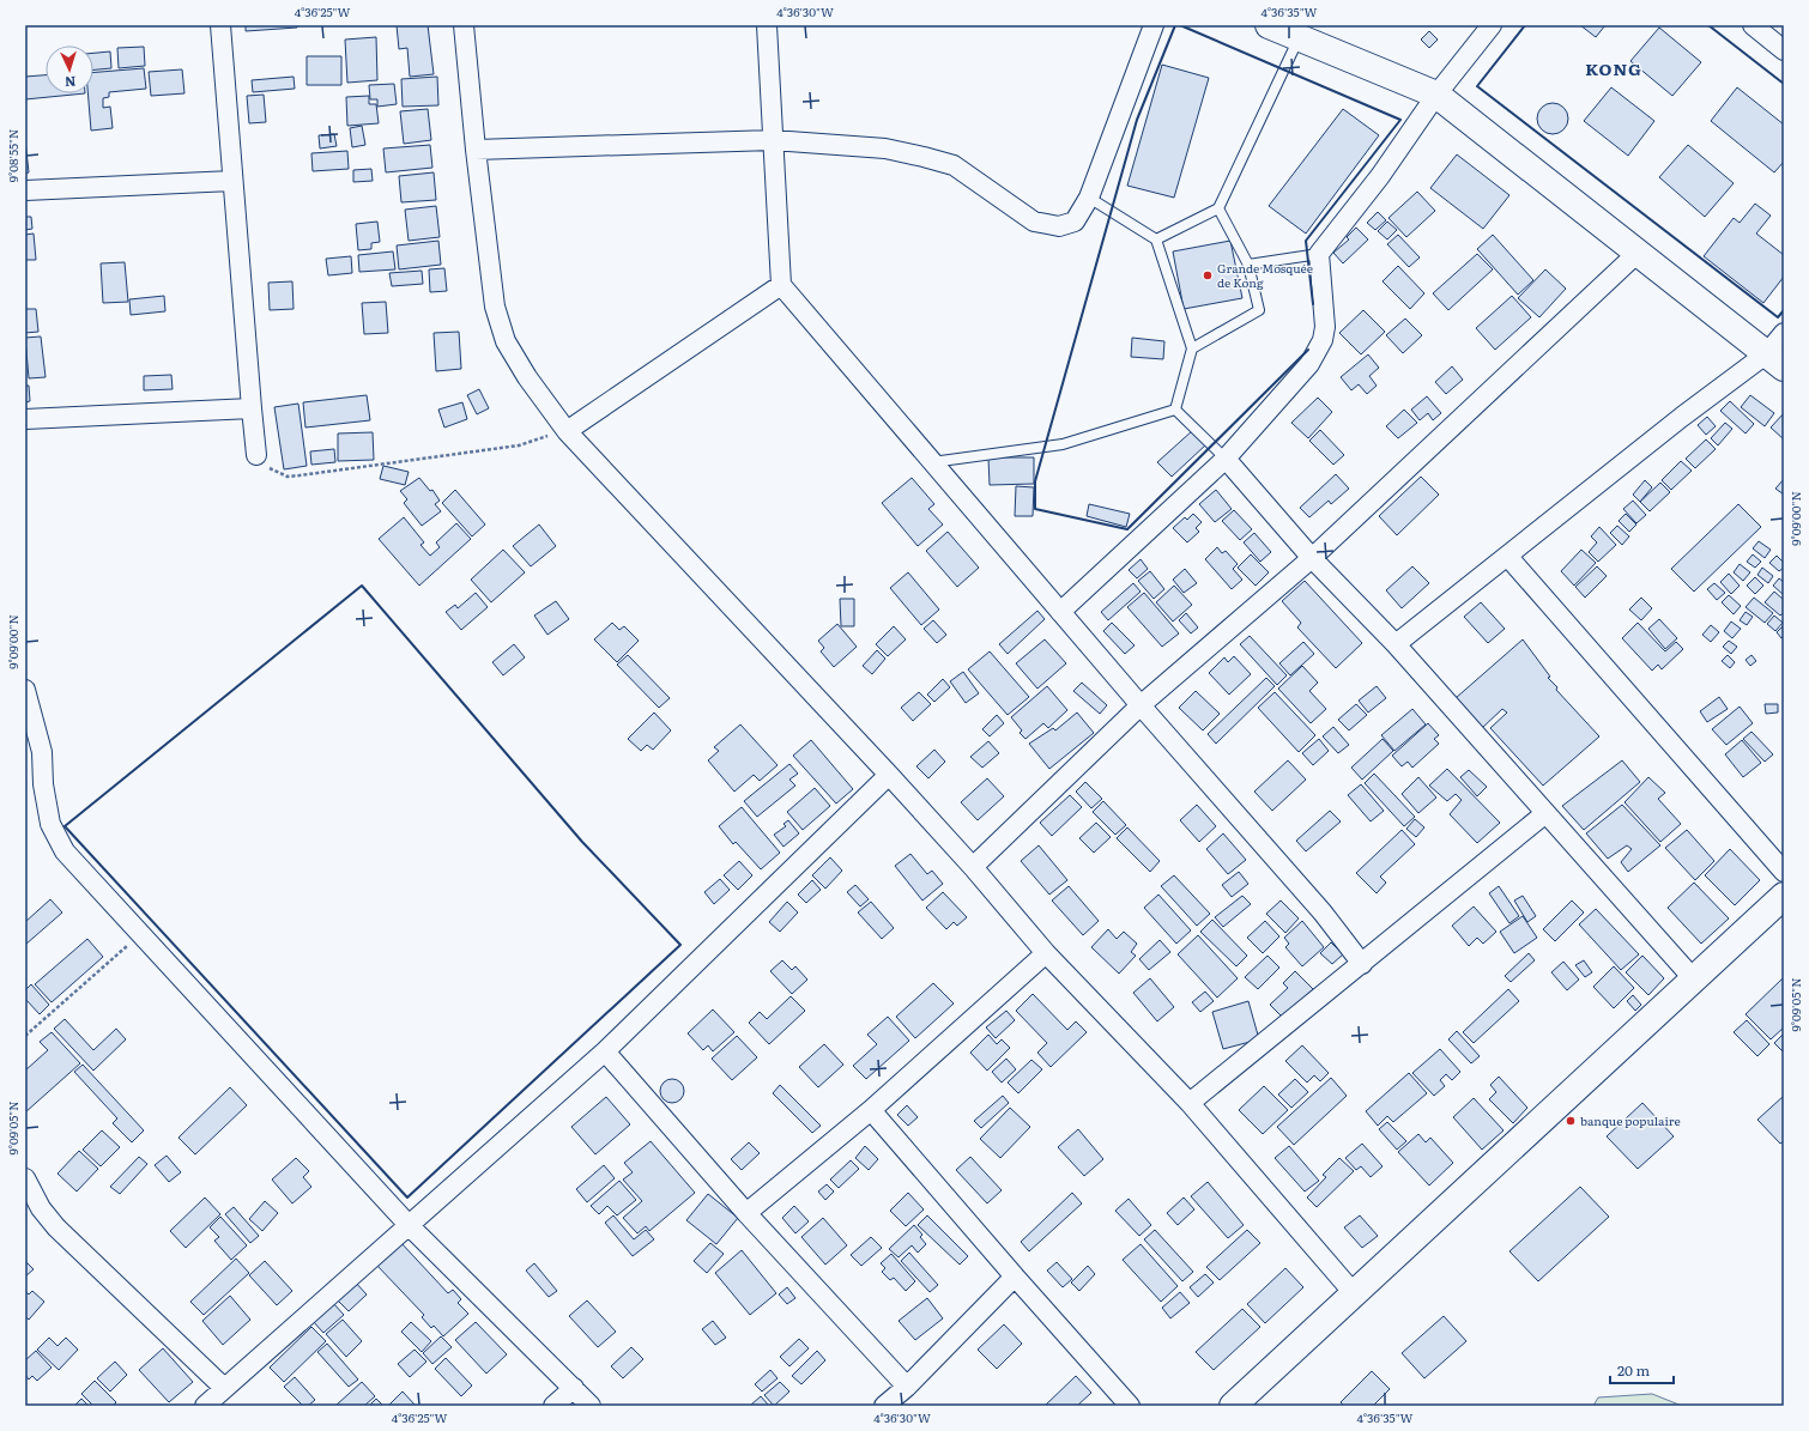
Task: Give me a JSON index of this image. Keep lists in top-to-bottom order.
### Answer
{
  "districts": ["KONG"],
  "places": ["Grande Mosquée de Kong", "banque populaire"],
  "scale_bar": "20 m",
  "north": "bottom",
  "coordinates": [
    "4°36'25\"W",
    "4°36'30\"W",
    "4°36'35\"W",
    "9°08'55\"N",
    "9°09'00\"N",
    "9°09'05\"N"
  ]
}
